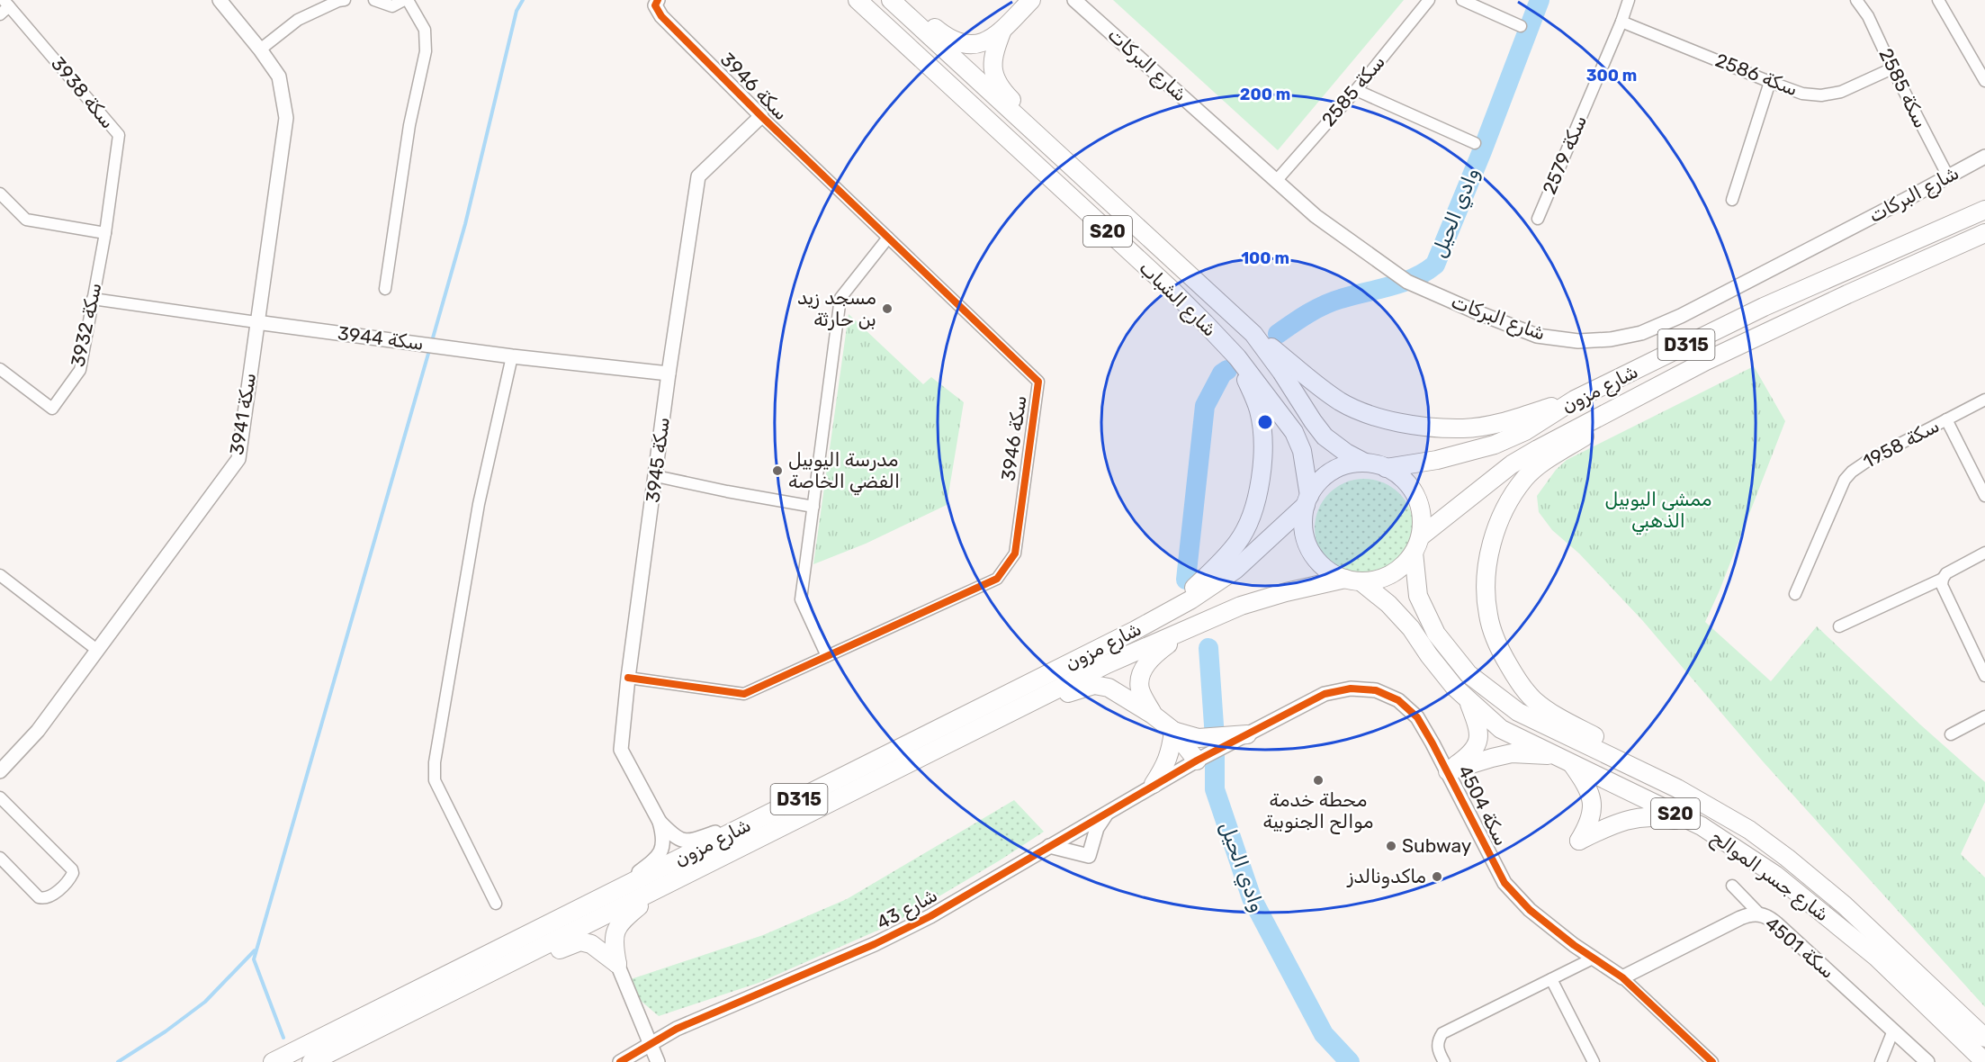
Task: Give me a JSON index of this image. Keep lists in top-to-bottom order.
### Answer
{
  "streets": {
    "main road": [
      "S20",
      "شارع الشباب",
      "D315",
      "شارع مزون",
      "شارع جسر الموالح"
    ],
    "street": [
      "شارع البركات",
      "سكة 2586",
      "سكة 3946",
      "سكة 2585",
      "سكة 3938",
      "سكة 2579",
      "سكة 3932",
      "سكة 3944",
      "سكة 3941",
      "سكة 1958",
      "سكة 3945",
      "سكة 4504",
      "شارع 43",
      "سكة 4501"
    ]
  },
  "crossings": [
    ["شارع البركات", "سكة 2585"],
    ["سكة 2586", "سكة 2585"],
    ["سكة 2586", "سكة 2579"],
    ["سكة 3946", "سكة 3945"],
    ["سكة 3938", "سكة 3932"],
    ["S20", "شارع الشباب"],
    ["S20", "شارع مزون"],
    ["S20", "شارع جسر الموالح"],
    ["شارع الشباب", "شارع مزون"],
    ["شارع الشباب", "شارع جسر الموالح"],
    ["سكة 3932", "سكة 3944"],
    ["سكة 3944", "سكة 3941"],
    ["سكة 3944", "سكة 3945"],
    ["شارع مزون", "شارع جسر الموالح"],
    ["سكة 4504", "شارع 43"],
    ["سكة 4504", "سكة 4501"]
  ],
  "water": ["وادي الحيل"],
  "parks": ["ممشى اليوبيل الذهبي"],
  "places": [
    "مسجد زيد بن حارثة",
    "مدرسة اليوبيل الفضي الخاصة",
    "محطة خدمة موالح الجنوبية",
    "Subway",
    "ماكدونالدز"
  ],
  "rings": ["300 m", "200 m", "100 m"]
}
